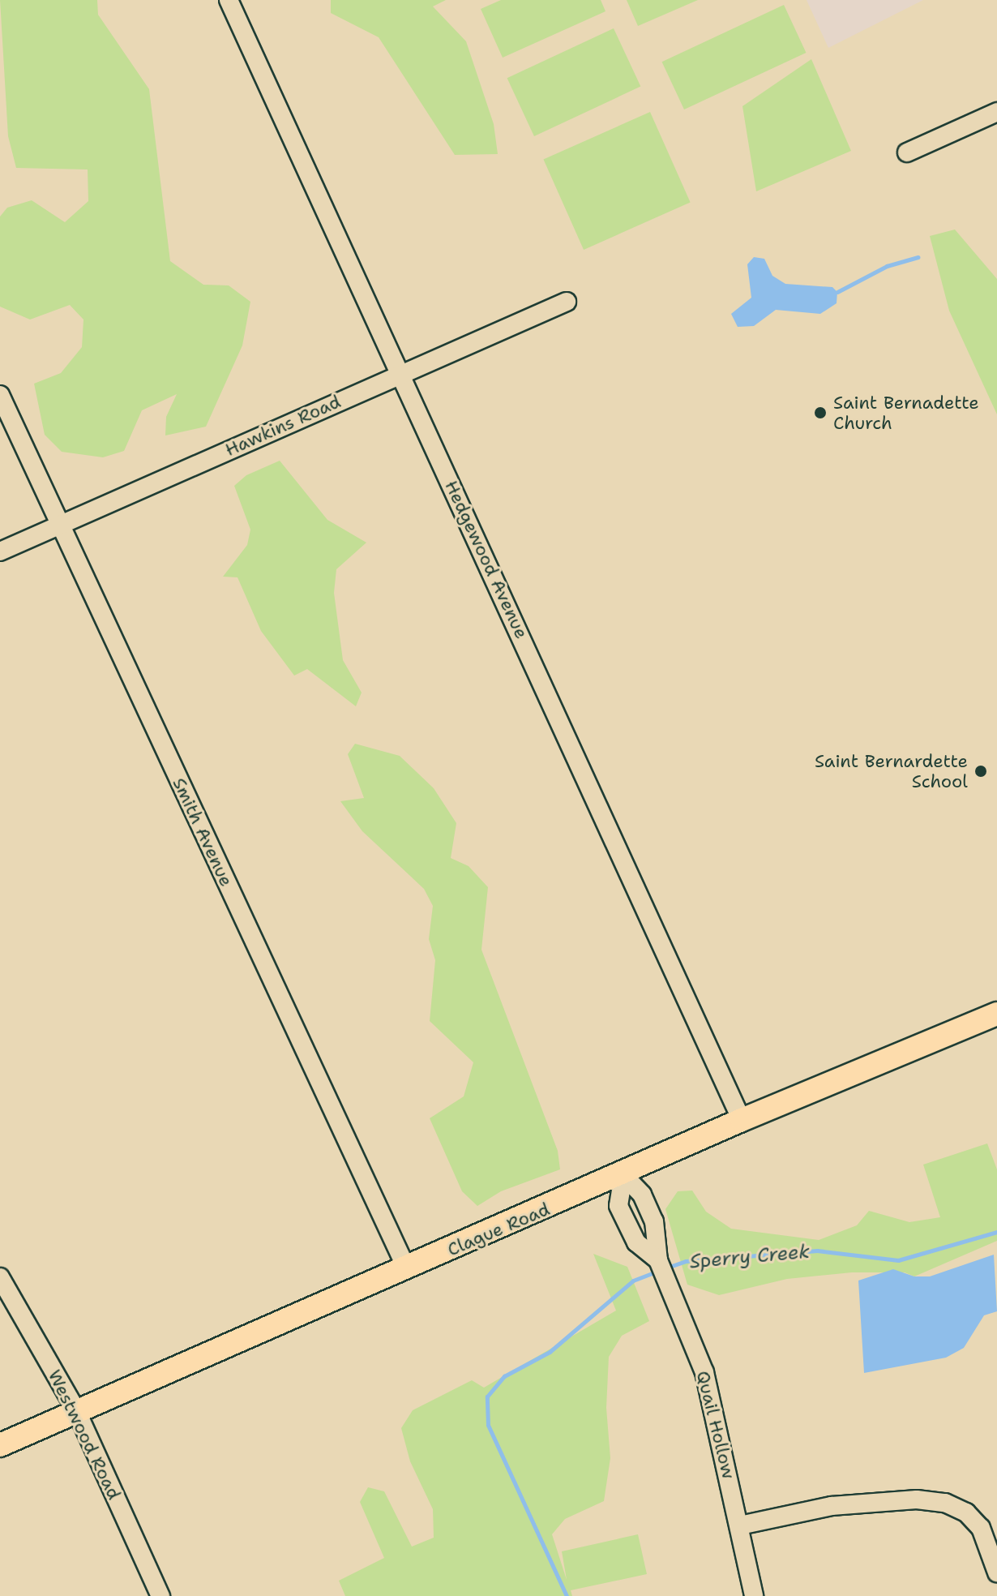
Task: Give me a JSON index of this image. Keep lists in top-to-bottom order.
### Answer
{
  "streets": {
    "main road": ["Clague Road"],
    "street": [
      "Hawkins Road",
      "Hedgewood Avenue",
      "Smith Avenue",
      "Quail Hollow",
      "Westwood Road"
    ]
  },
  "crossings": [
    ["Hawkins Road", "Hedgewood Avenue"],
    ["Hawkins Road", "Smith Avenue"],
    ["Hedgewood Avenue", "Clague Road"],
    ["Smith Avenue", "Clague Road"],
    ["Clague Road", "Quail Hollow"],
    ["Clague Road", "Westwood Road"]
  ],
  "water": ["Sperry Creek"],
  "places": ["Saint Bernadette Church", "Saint Bernardette School"]
}
